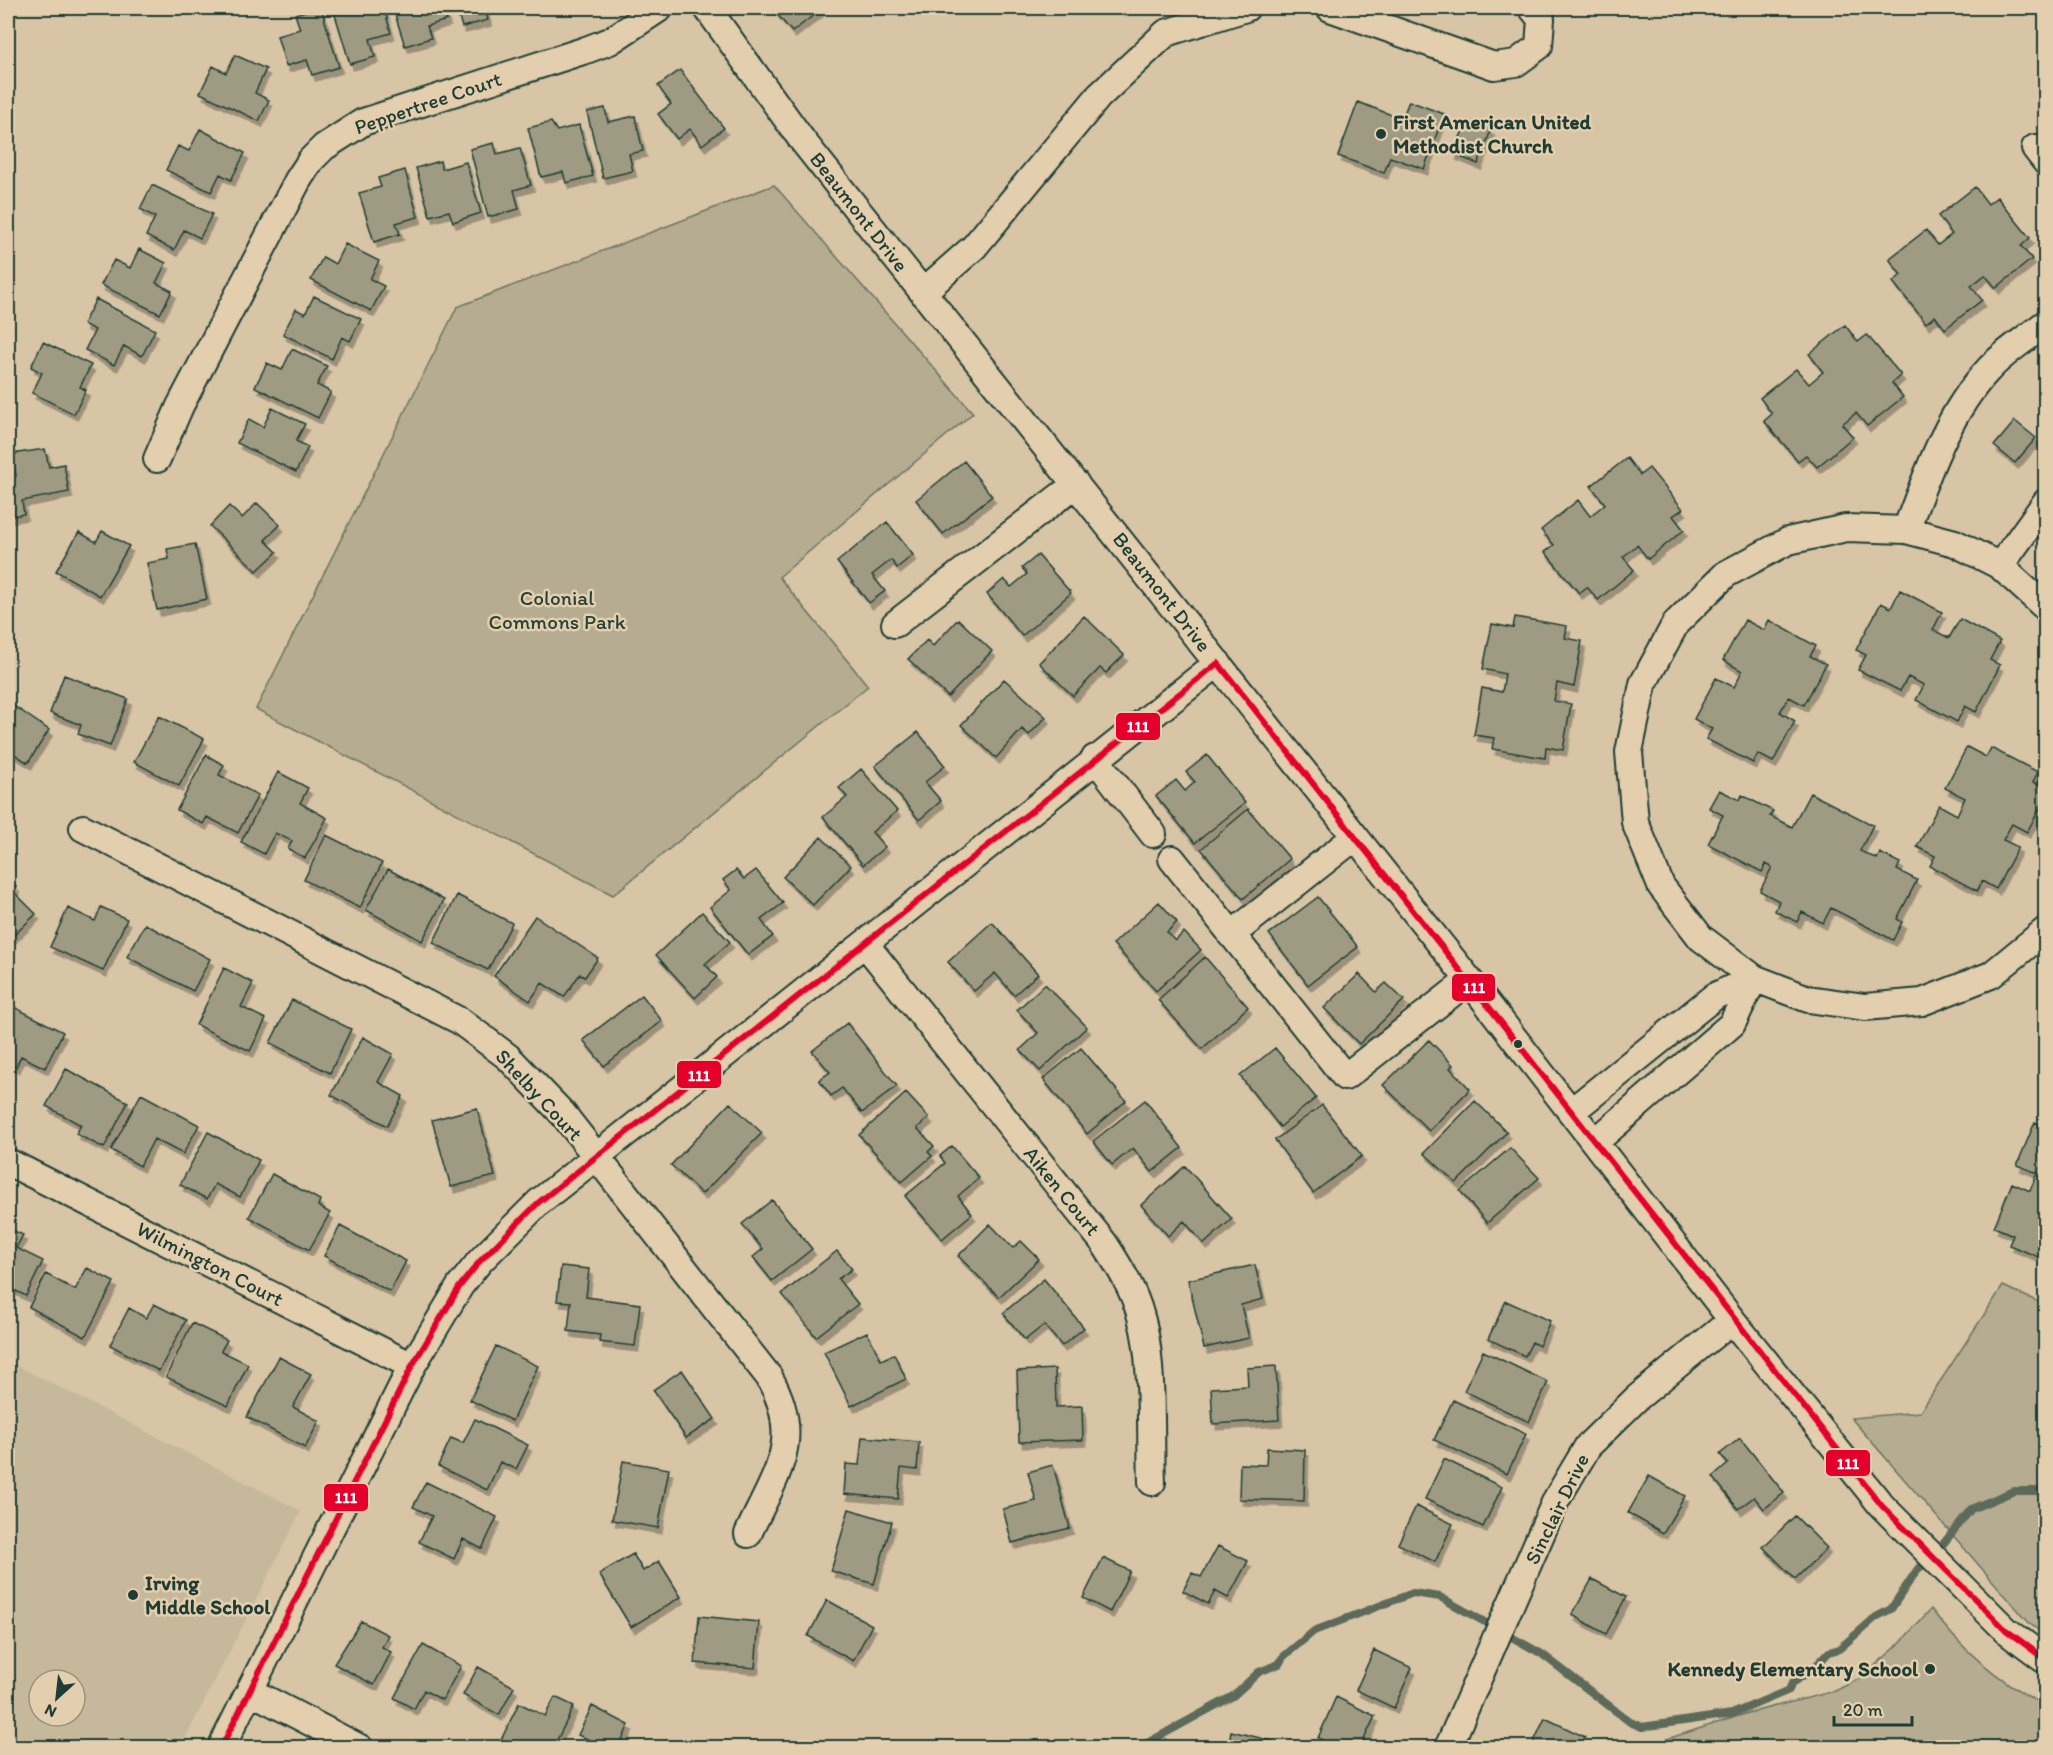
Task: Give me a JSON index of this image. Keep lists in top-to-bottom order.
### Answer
{
  "streets": {
    "street": [
      "Peppertree Court",
      "Beaumont Drive",
      "Shelby Court",
      "Aiken Court",
      "Wilmington Court",
      "Sinclair Drive"
    ]
  },
  "crossings": [
    ["Beaumont Drive", "Sinclair Drive"]
  ],
  "parks": ["Colonial Commons Park"],
  "places": ["First American United Methodist Church", "Irving Middle School", "Kennedy Elementary School"],
  "lines": ["transit line 111"],
  "scale_bar": "20 m",
  "north": "bottom left"
}
